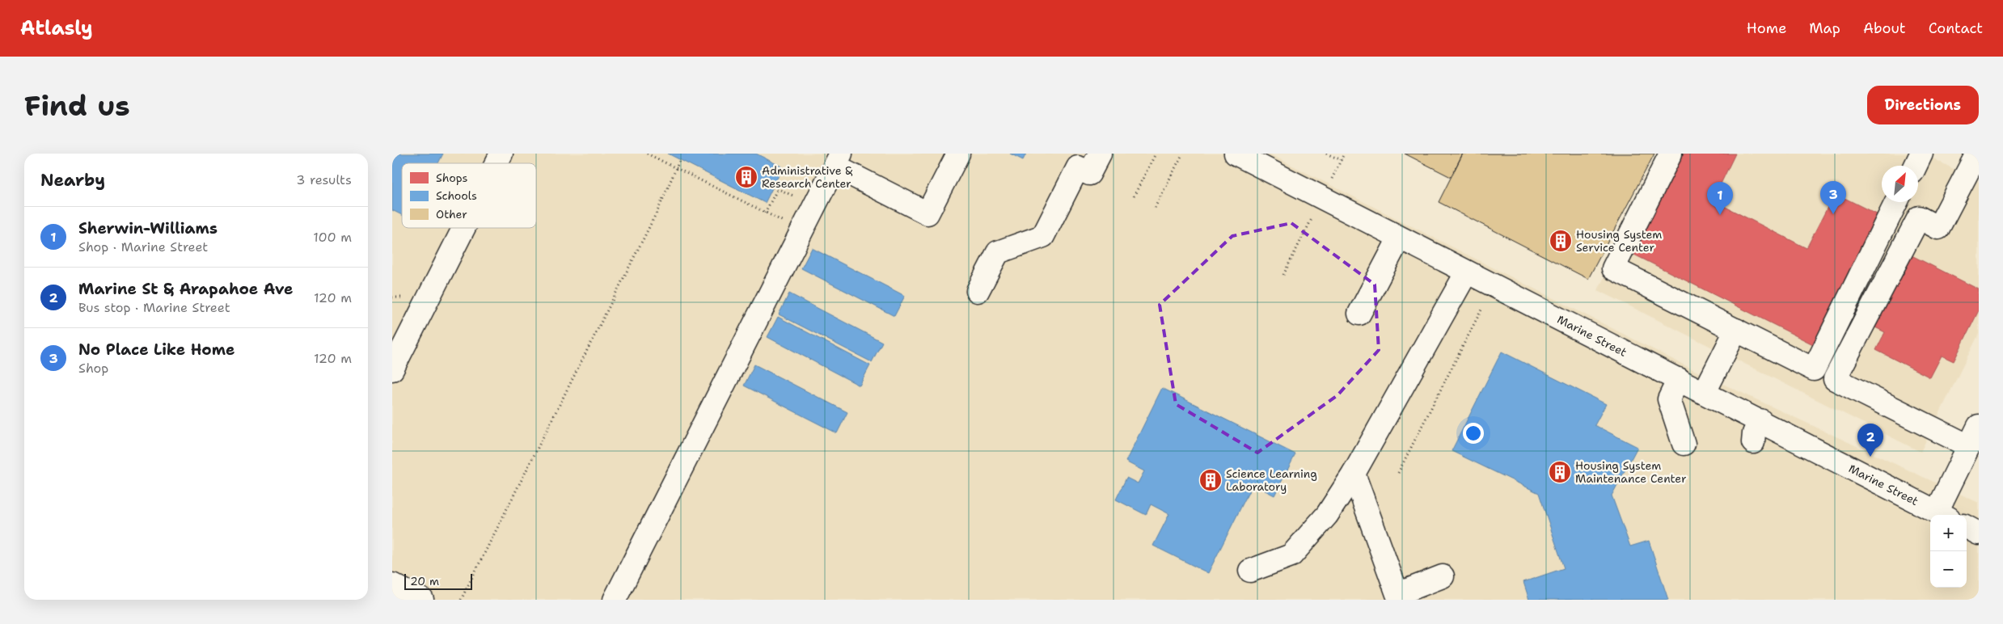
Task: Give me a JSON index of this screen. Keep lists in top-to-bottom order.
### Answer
{
  "streets": {
    "street": ["Marine Street"]
  },
  "places": {
    "building": [
      "Administrative & Research Center",
      "Housing System Service Center",
      "Housing System Maintenance Center",
      "Science Learning Laboratory"
    ]
  },
  "legend": ["Shops", "Schools", "Other"],
  "scale_bar": "20 m",
  "north": "top right",
  "page": {
    "header": "Atlasly",
    "nav": [
      "Home",
      "Map",
      "About",
      "Contact"
    ],
    "buttons": "Directions",
    "title": "Find us",
    "heading": ["Nearby", "3 results"],
    "pins": ["3", "1", "2"],
    "list": [
      {
        "mark": "1",
        "name": "Sherwin-Williams",
        "note": "Shop · Marine Street",
        "value": "100 m"
      },
      {
        "mark": "2",
        "name": "Marine St & Arapahoe Ave",
        "note": "Bus stop · Marine Street",
        "value": "120 m"
      },
      {
        "mark": "3",
        "name": "No Place Like Home",
        "note": "Shop",
        "value": "120 m"
      }
    ],
    "map_buttons": ["+", "−"],
    "scale": "20 m"
  }
}
